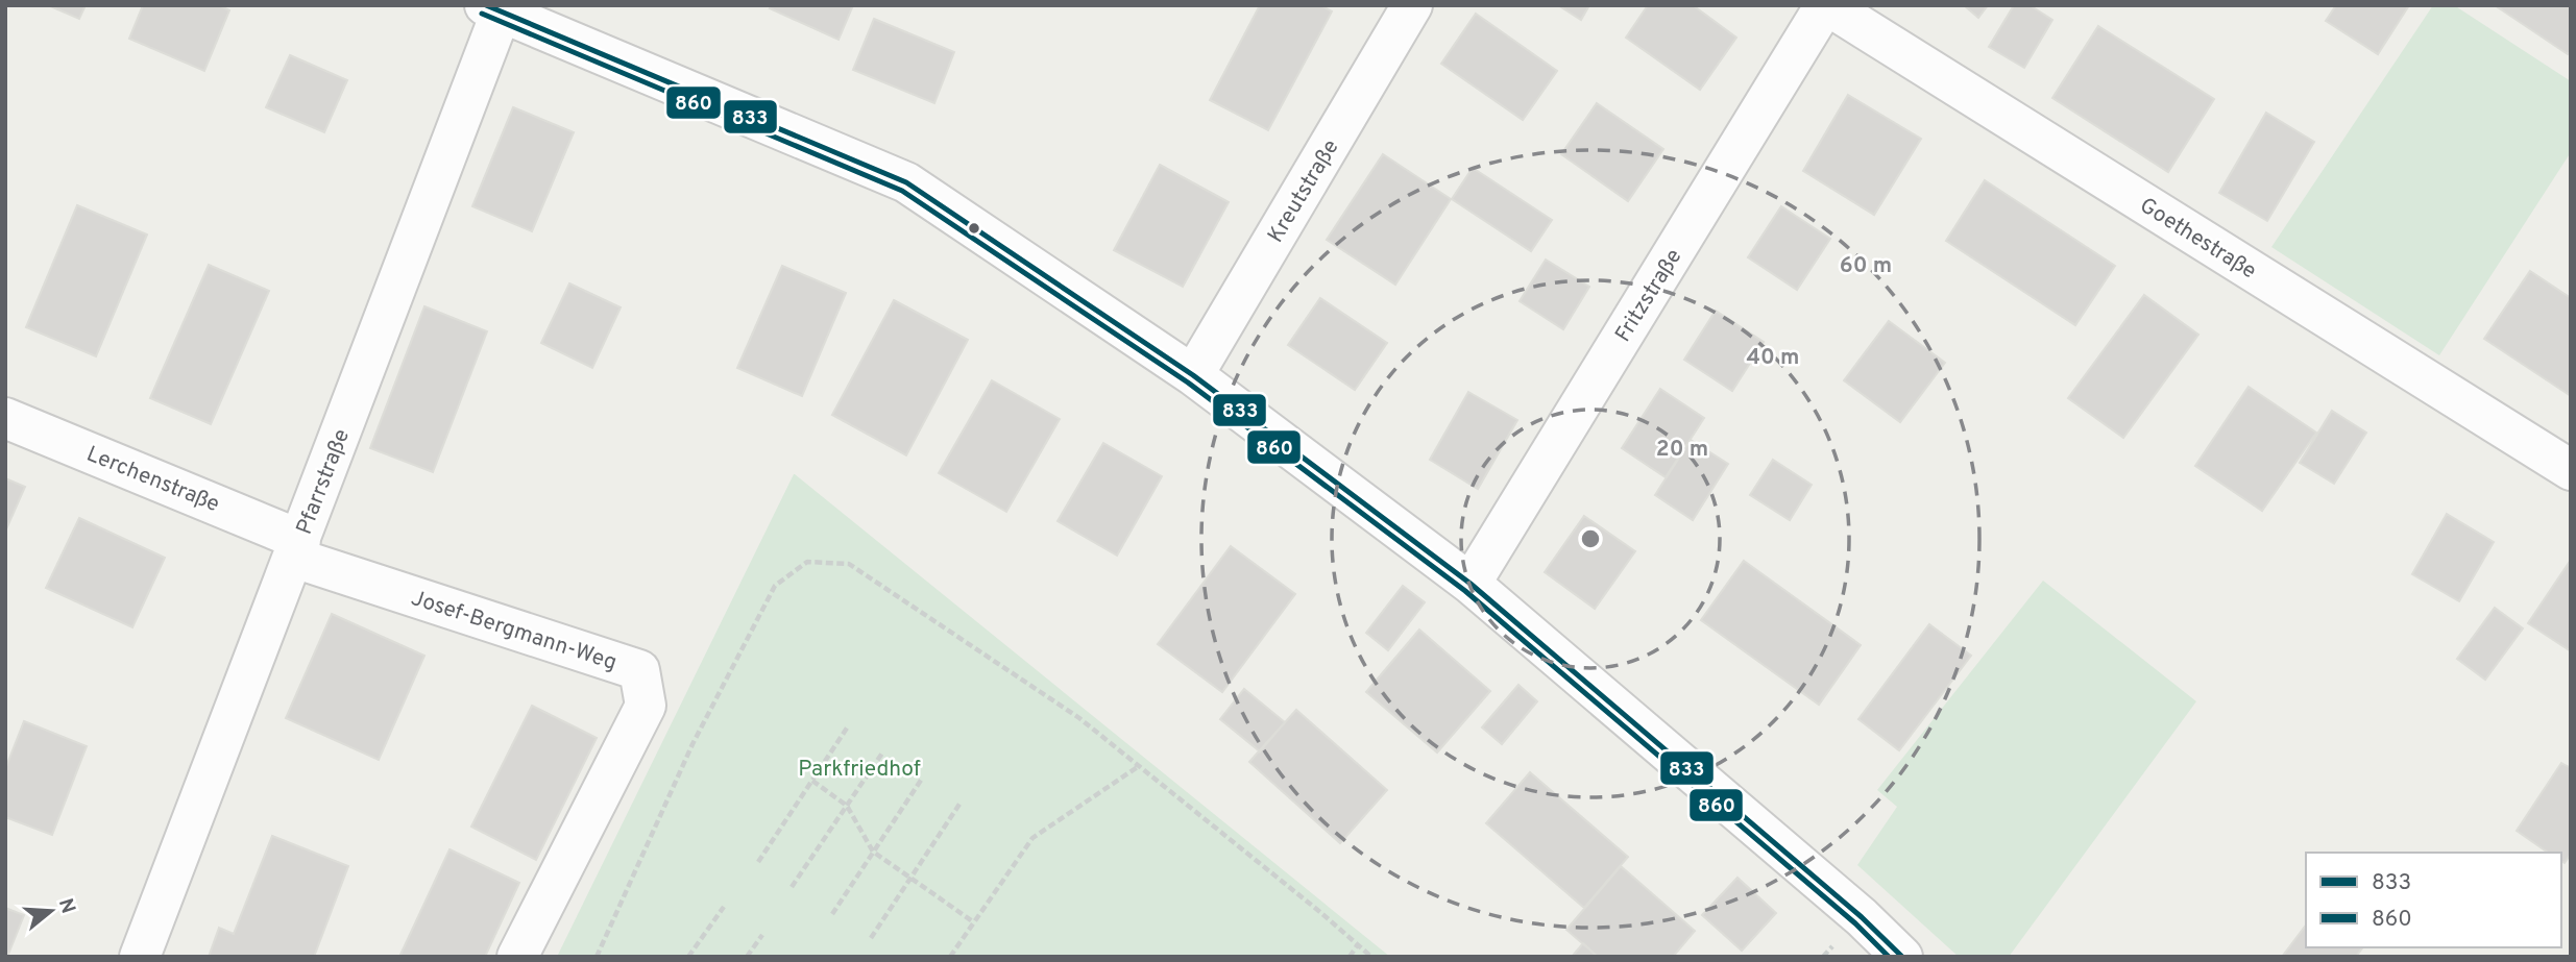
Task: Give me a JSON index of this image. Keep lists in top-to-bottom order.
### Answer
{
  "streets": {
    "street": [
      "Kreutstraße",
      "Goethestraße",
      "Fritzstraße",
      "Lerchenstraße",
      "Pfarrstraße",
      "Josef-Bergmann-Weg"
    ]
  },
  "crossings": [
    ["Goethestraße", "Fritzstraße"],
    ["Lerchenstraße", "Pfarrstraße"],
    ["Lerchenstraße", "Josef-Bergmann-Weg"],
    ["Pfarrstraße", "Josef-Bergmann-Weg"]
  ],
  "parks": ["Parkfriedhof"],
  "lines": ["transit line 833", "transit line 860"],
  "legend": ["833", "860"],
  "north": "right",
  "rings": ["60 m", "40 m", "20 m"]
}
